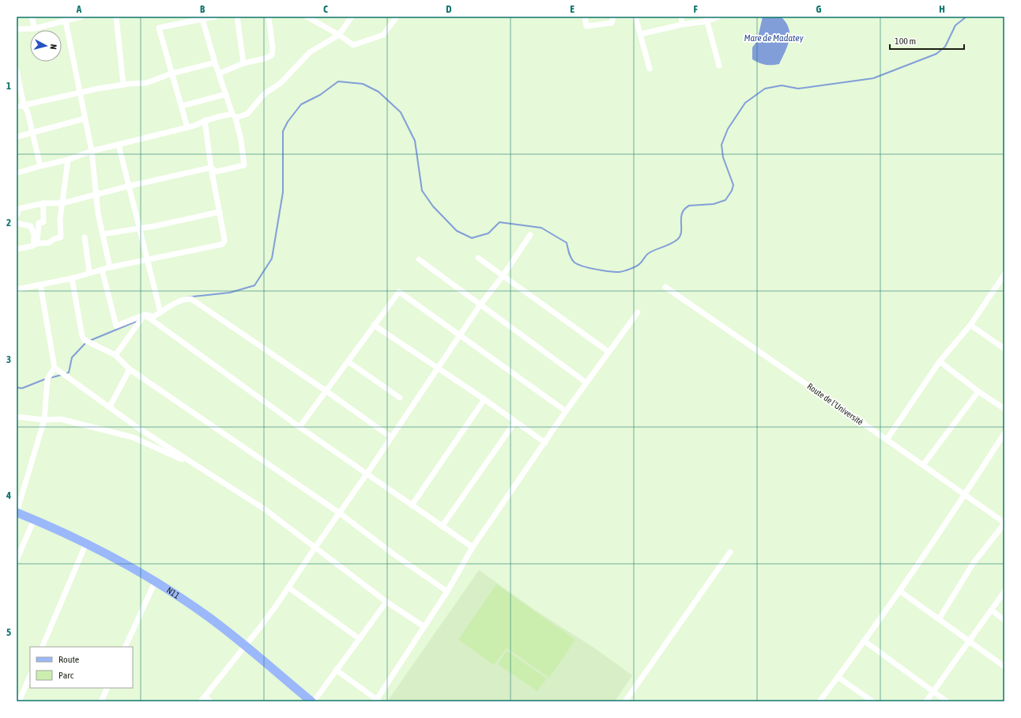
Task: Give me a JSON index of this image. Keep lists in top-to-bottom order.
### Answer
{
  "streets": {
    "main road": ["N11"],
    "street": ["Route de l'Université"]
  },
  "water": ["Mare de Madatey"],
  "legend": ["Route", "Parc"],
  "scale_bar": "100 m",
  "north": "right",
  "grid": {
    "columns": [
      "A",
      "B",
      "C",
      "D",
      "E",
      "F",
      "G",
      "H"
    ],
    "rows": [
      "1",
      "2",
      "3",
      "4",
      "5"
    ]
  }
}
